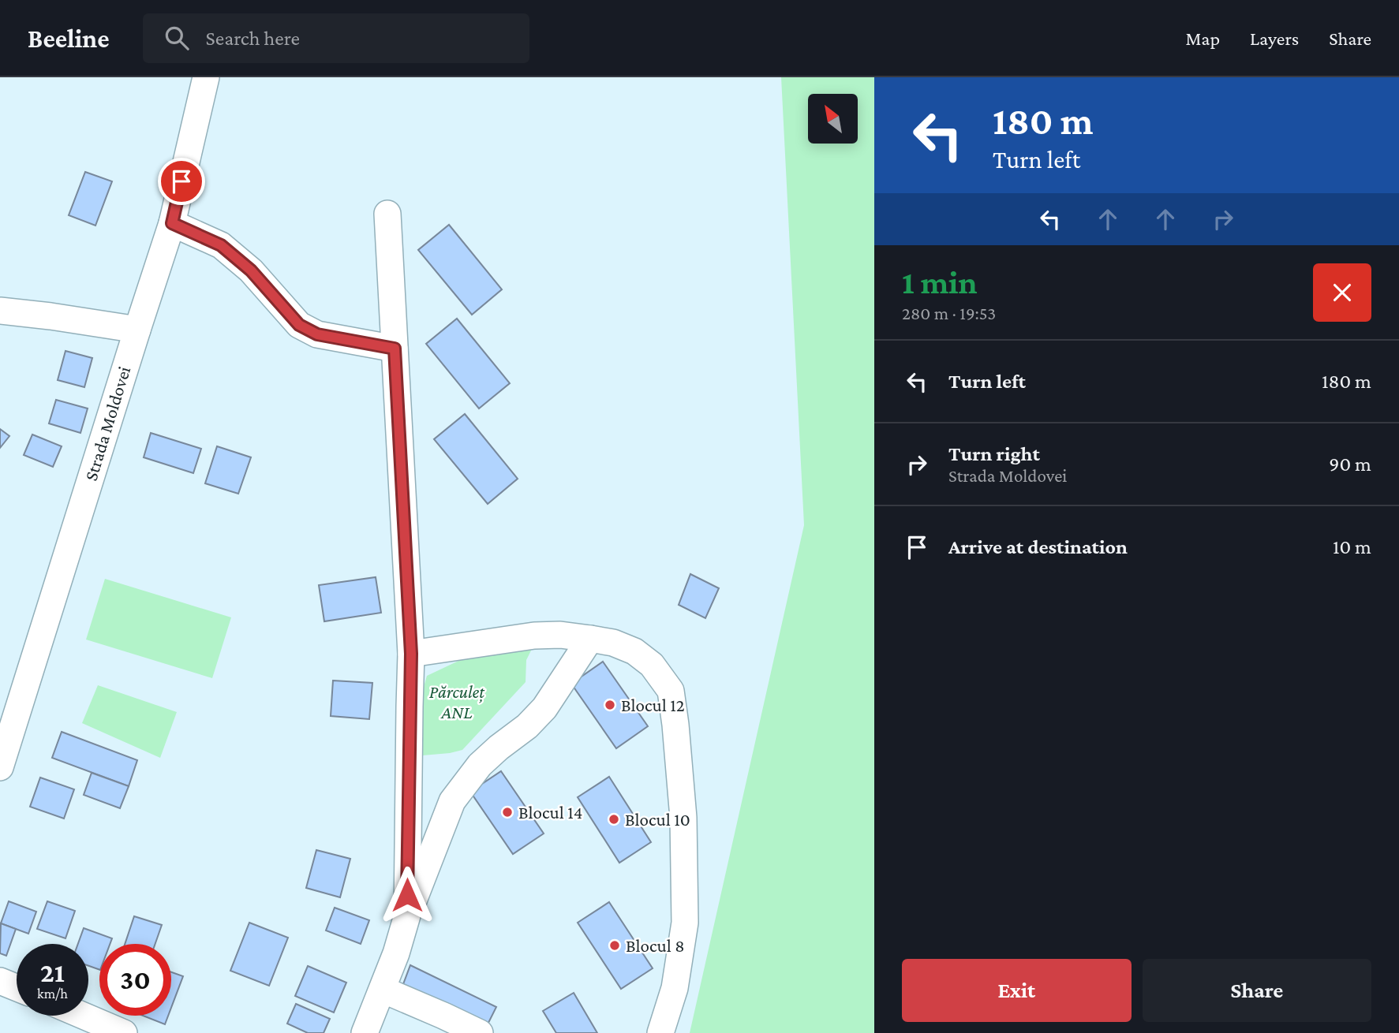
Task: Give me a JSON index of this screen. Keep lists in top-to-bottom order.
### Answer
{
  "streets": {
    "street": ["Strada Moldovei"]
  },
  "parks": ["Părculeț ANL"],
  "places": [
    "Blocul 12",
    "Blocul 14",
    "Blocul 10",
    "Blocul 8"
  ],
  "north": "top left",
  "page": {
    "header": "Beeline",
    "search": "Search here",
    "nav": ["Map", "Layers", "Share"],
    "turn": ["180 m", "Turn left"],
    "heading": ["1 min", "280 m · 19:53"],
    "list": [
      {
        "name": "Turn left",
        "value": "180 m"
      },
      {
        "name": "Turn right",
        "note": "Strada Moldovei",
        "value": "90 m"
      },
      {
        "name": "Arrive at destination",
        "value": "10 m"
      }
    ],
    "speed": "21 km/h",
    "limit": "30",
    "buttons": ["Exit", "Share"]
  }
}
